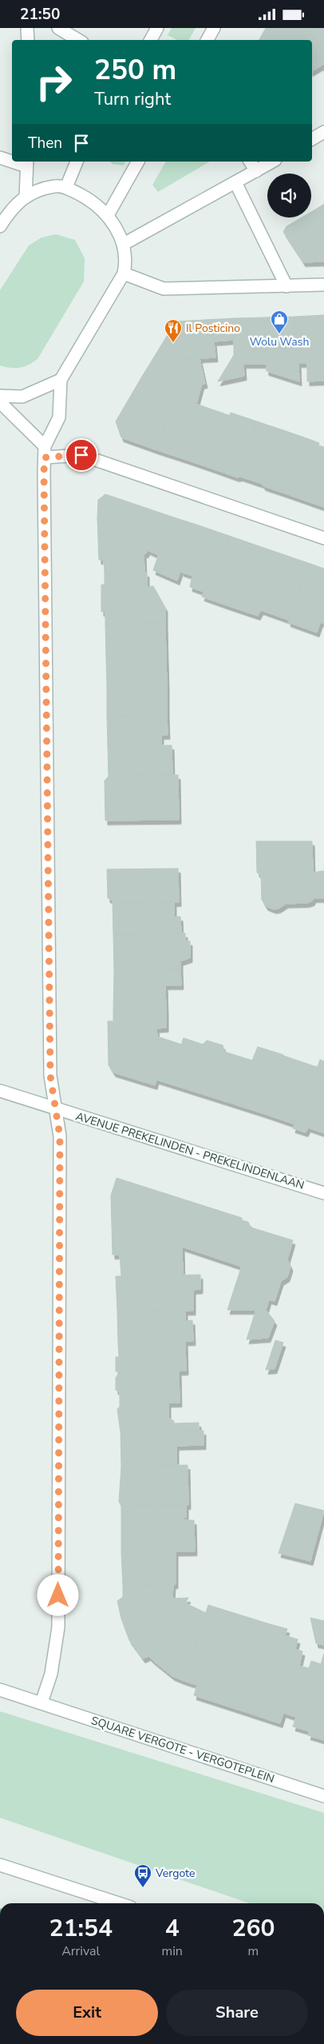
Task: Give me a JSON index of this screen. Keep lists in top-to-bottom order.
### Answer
{
  "streets": {
    "street": ["AVENUE PREKELINDEN - PREKELINDENLAAN", "SQUARE VERGOTE - VERGOTEPLEIN"]
  },
  "places": {
    "shop": ["Wolu Wash"],
    "restaurant": ["Il Posticino"],
    "bus stop": ["Vergote"]
  },
  "page": {
    "status": "21:50",
    "turn": ["250 m", "Turn right"],
    "then": "Then",
    "eta": [
      "21:54",
      "Arrival",
      "4",
      "min",
      "260",
      "m"
    ],
    "buttons": ["Exit", "Share"]
  }
}
